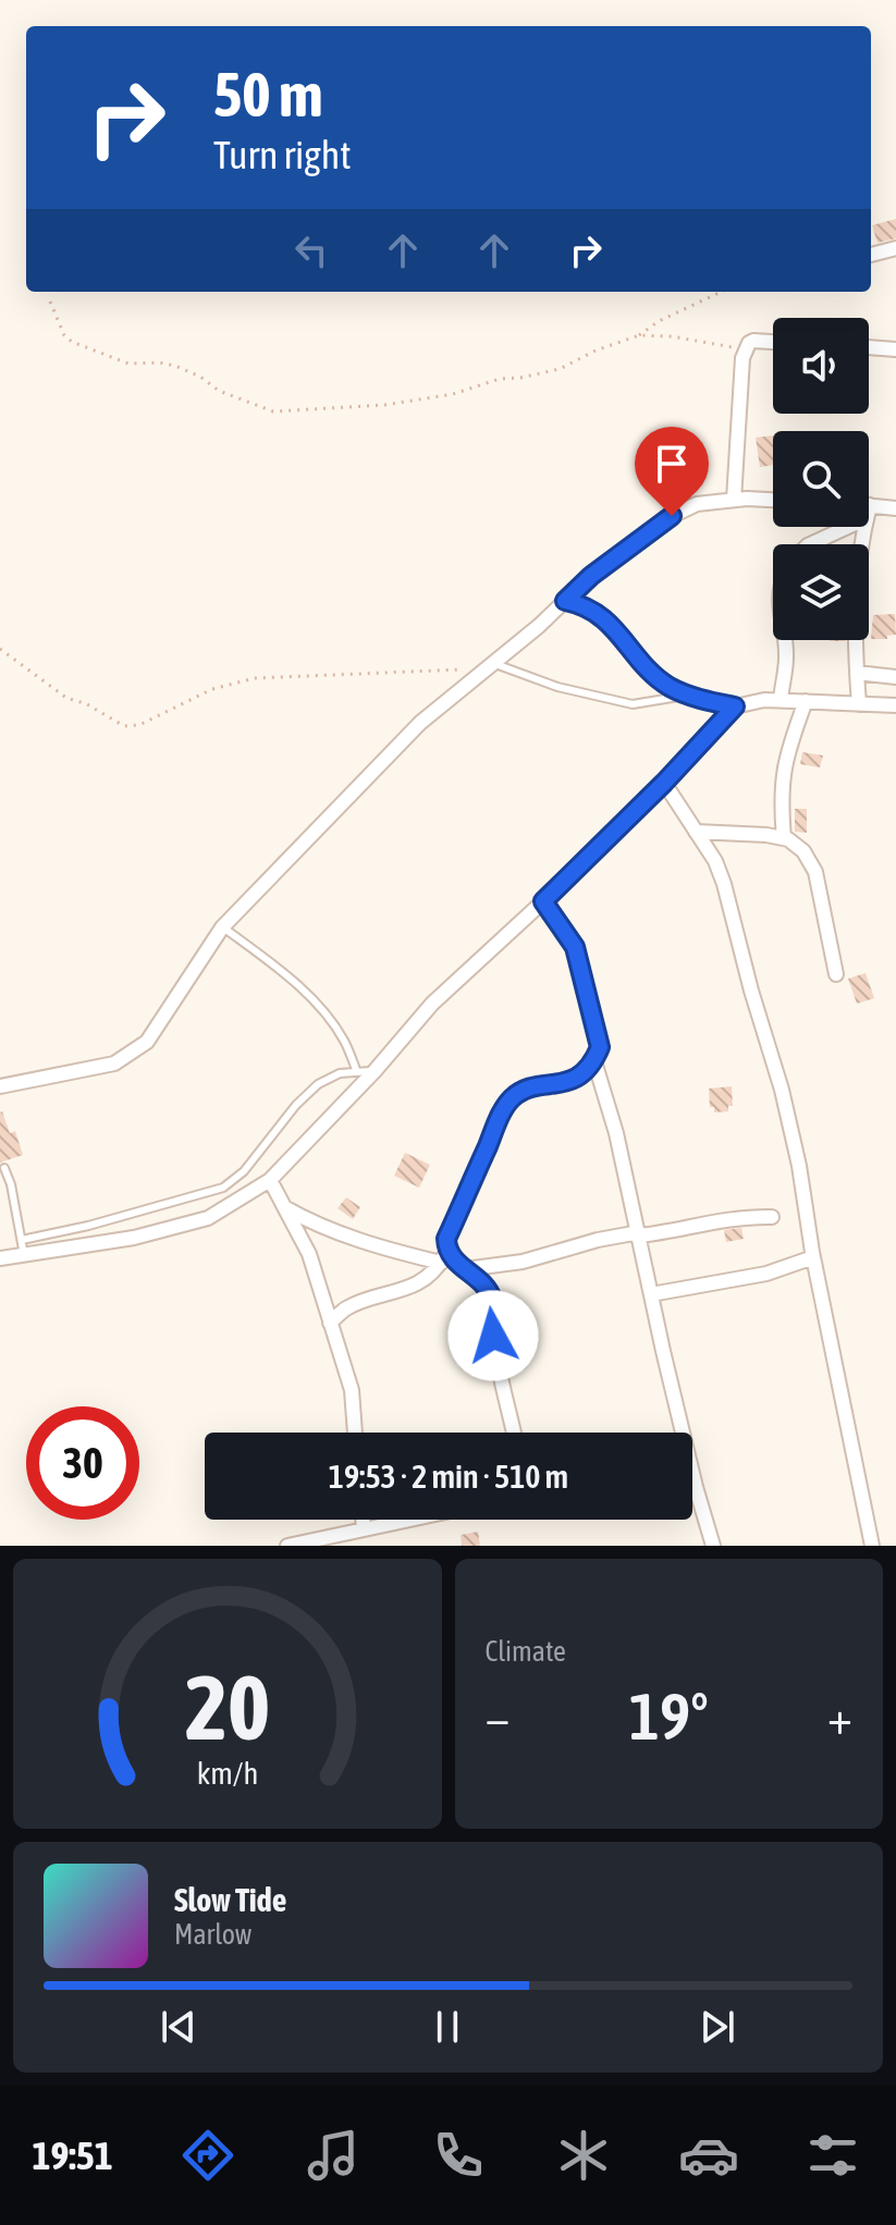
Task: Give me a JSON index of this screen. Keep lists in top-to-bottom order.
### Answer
{
  "page": {
    "turn": ["50 m", "Turn right"],
    "limit": "30",
    "trip": "19:53 · 2 min · 510 m",
    "tile": "Climate",
    "heat": ["−", "19°", "+"],
    "song": ["Slow Tide", "Marlow"],
    "tabs": "19:51",
    "gauge": ["20", "km/h"]
  }
}
